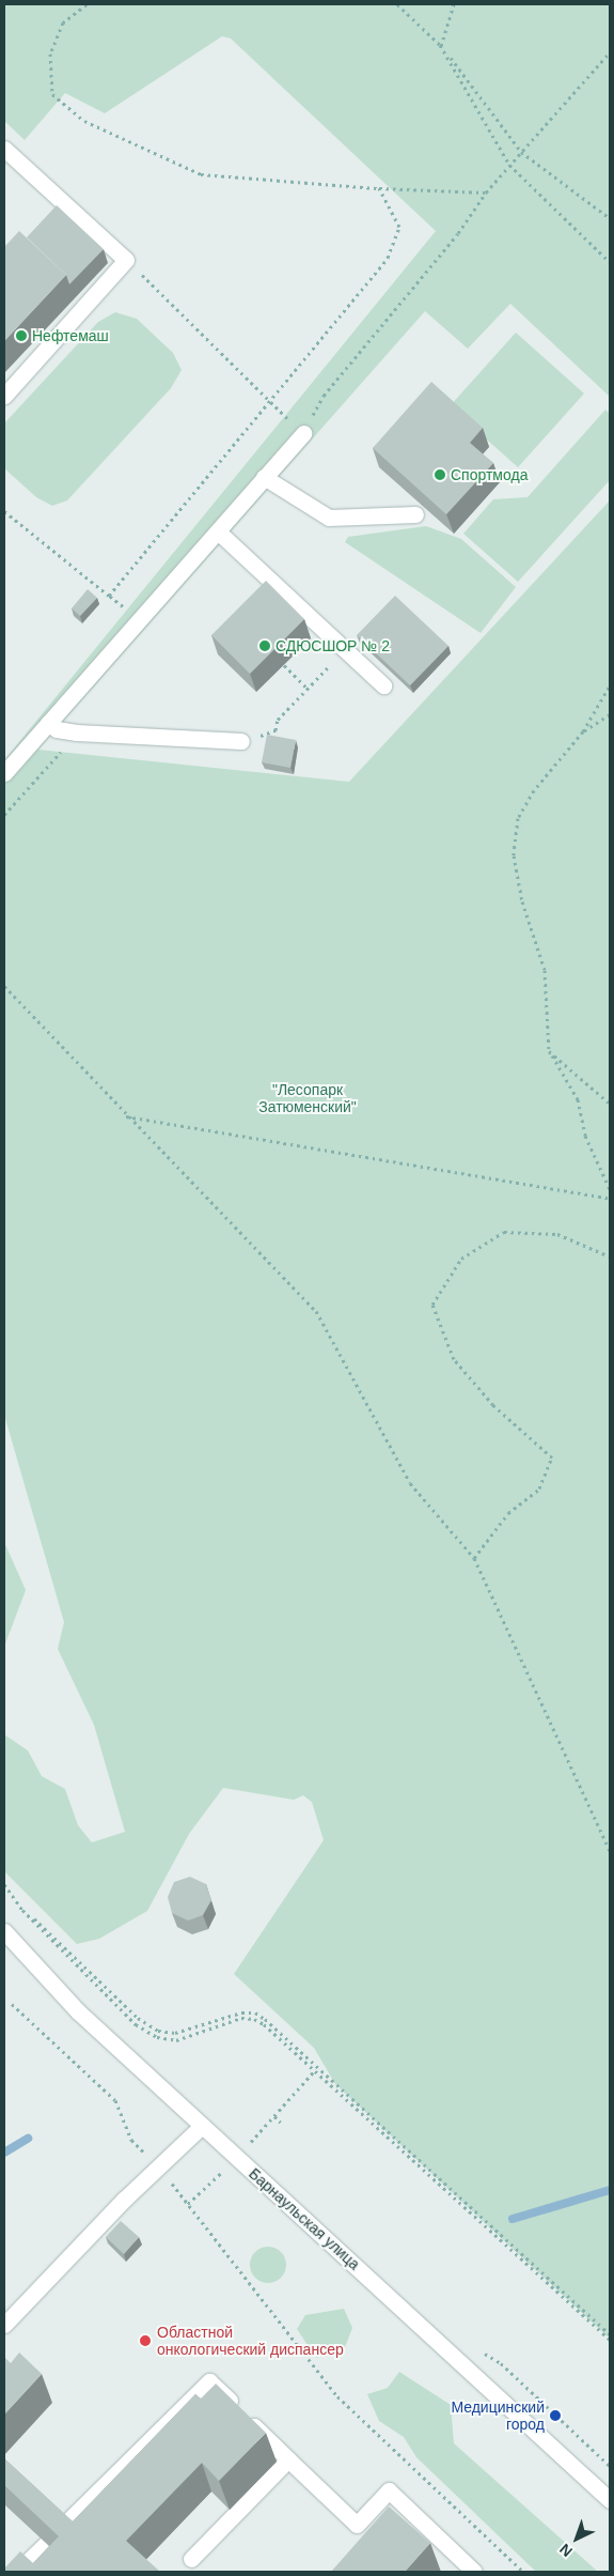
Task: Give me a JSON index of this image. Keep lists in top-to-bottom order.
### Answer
{
  "streets": {
    "street": ["Барнаульская улица"]
  },
  "parks": ["\"Лесопарк Затюменский\""],
  "places": [
    "Нефтемаш",
    "Спортмода",
    "СДЮСШОР № 2",
    "Областной онкологический диспансер",
    "Медицинский город"
  ],
  "north": "bottom left"
}
